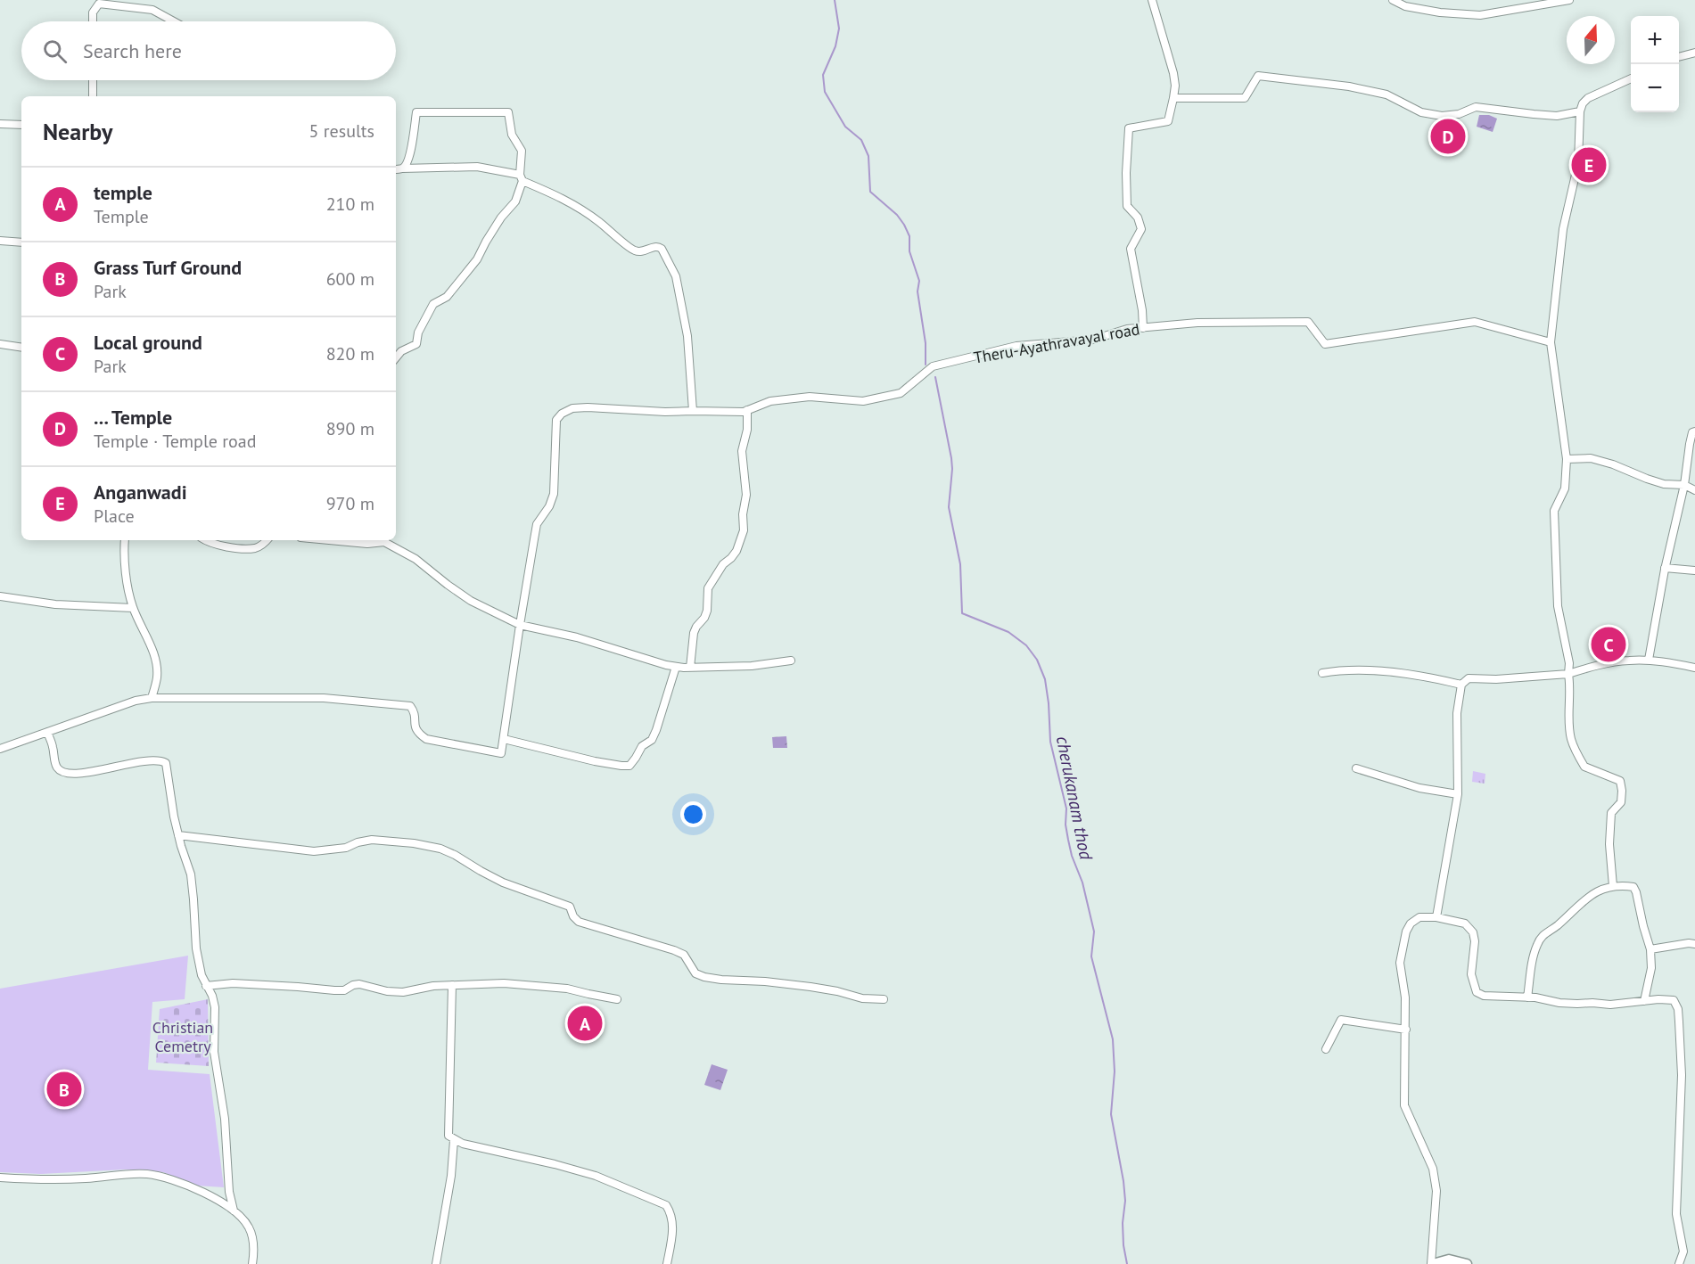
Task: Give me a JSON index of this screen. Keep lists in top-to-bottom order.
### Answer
{
  "streets": {
    "street": ["Theru-Ayathravayal road"]
  },
  "water": ["cherukanam thod"],
  "parks": ["Christian Cemetry"],
  "north": "top",
  "page": {
    "map_buttons": ["+", "−"],
    "search": "Search here",
    "heading": ["Nearby", "5 results"],
    "pins": [
      "D",
      "E",
      "C",
      "A",
      "B"
    ],
    "list": [
      {
        "mark": "A",
        "name": "temple",
        "note": "Temple",
        "value": "210 m"
      },
      {
        "mark": "B",
        "name": "Grass Turf Ground",
        "note": "Park",
        "value": "600 m"
      },
      {
        "mark": "C",
        "name": "Local ground",
        "note": "Park",
        "value": "820 m"
      },
      {
        "mark": "D",
        "name": "... Temple",
        "note": "Temple · Temple road",
        "value": "890 m"
      },
      {
        "mark": "E",
        "name": "Anganwadi",
        "note": "Place",
        "value": "970 m"
      }
    ]
  }
}
